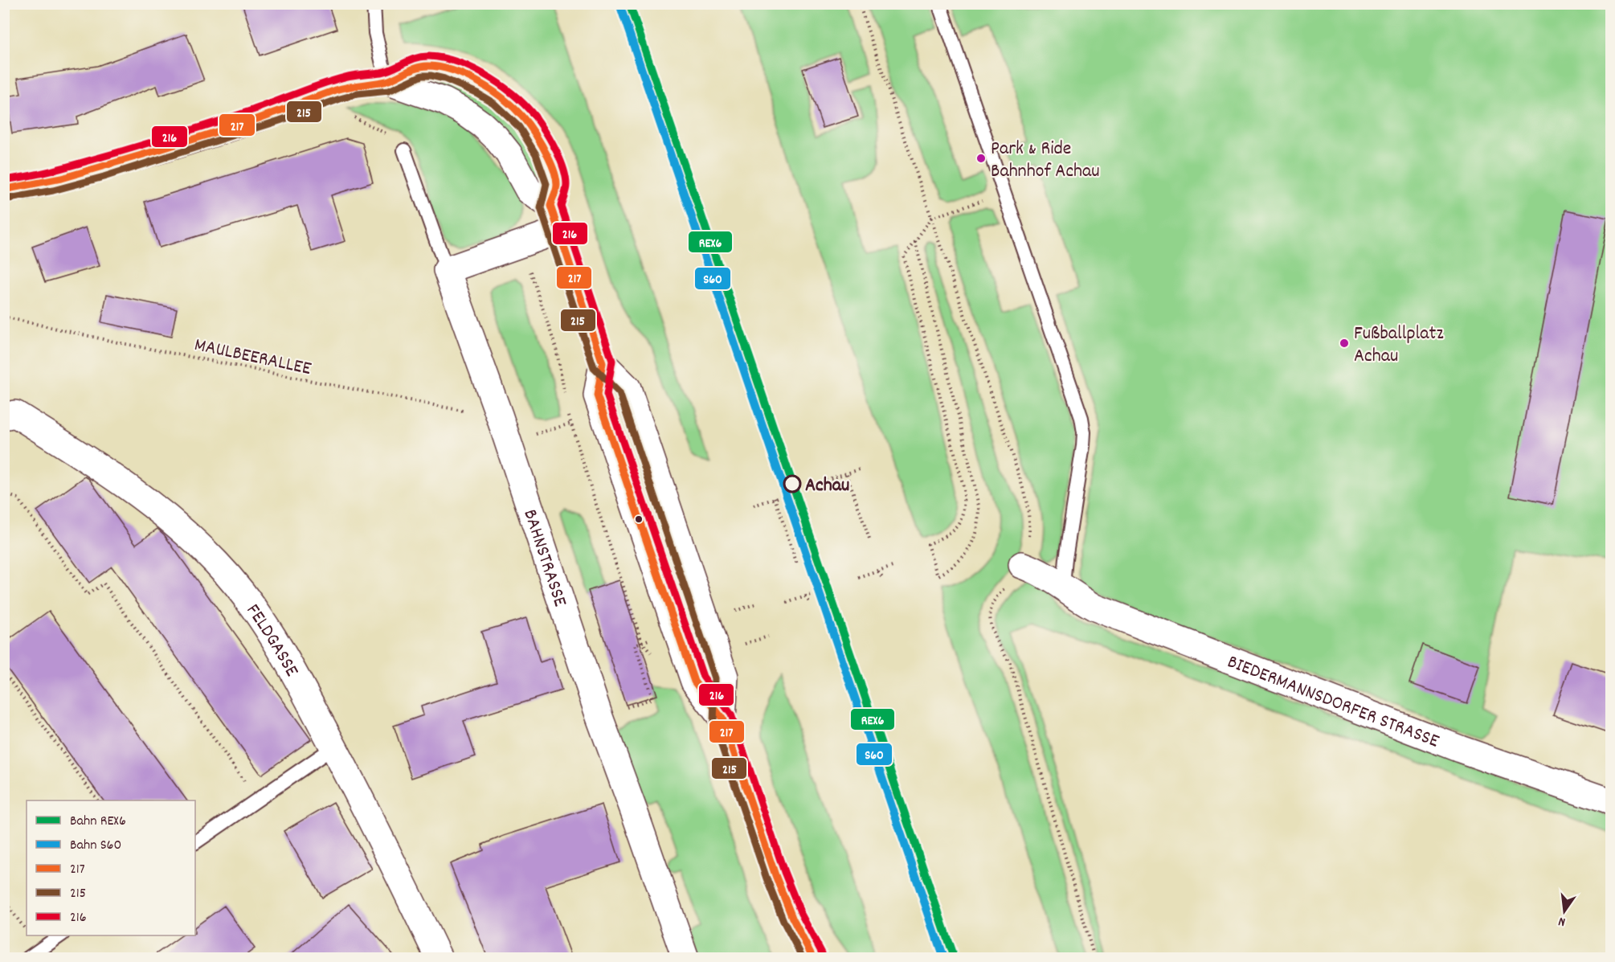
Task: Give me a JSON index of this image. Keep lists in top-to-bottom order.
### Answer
{
  "streets": {
    "street": ["BAHNSTRASSE", "FELDGASSE", "BIEDERMANNSDORFER STRASSE"],
    "path": ["MAULBEERALLEE"]
  },
  "crossings": [
    ["MAULBEERALLEE", "BAHNSTRASSE"]
  ],
  "places": ["Park & Ride Bahnhof Achau", "Fußballplatz Achau", "Achau"],
  "lines": [
    "rail line REX6",
    "rail line S60",
    "transit line 216",
    "transit line 217",
    "transit line 215"
  ],
  "legend": [
    "Bahn REX6",
    "Bahn S60",
    "217",
    "215",
    "216"
  ],
  "north": "bottom"
}
